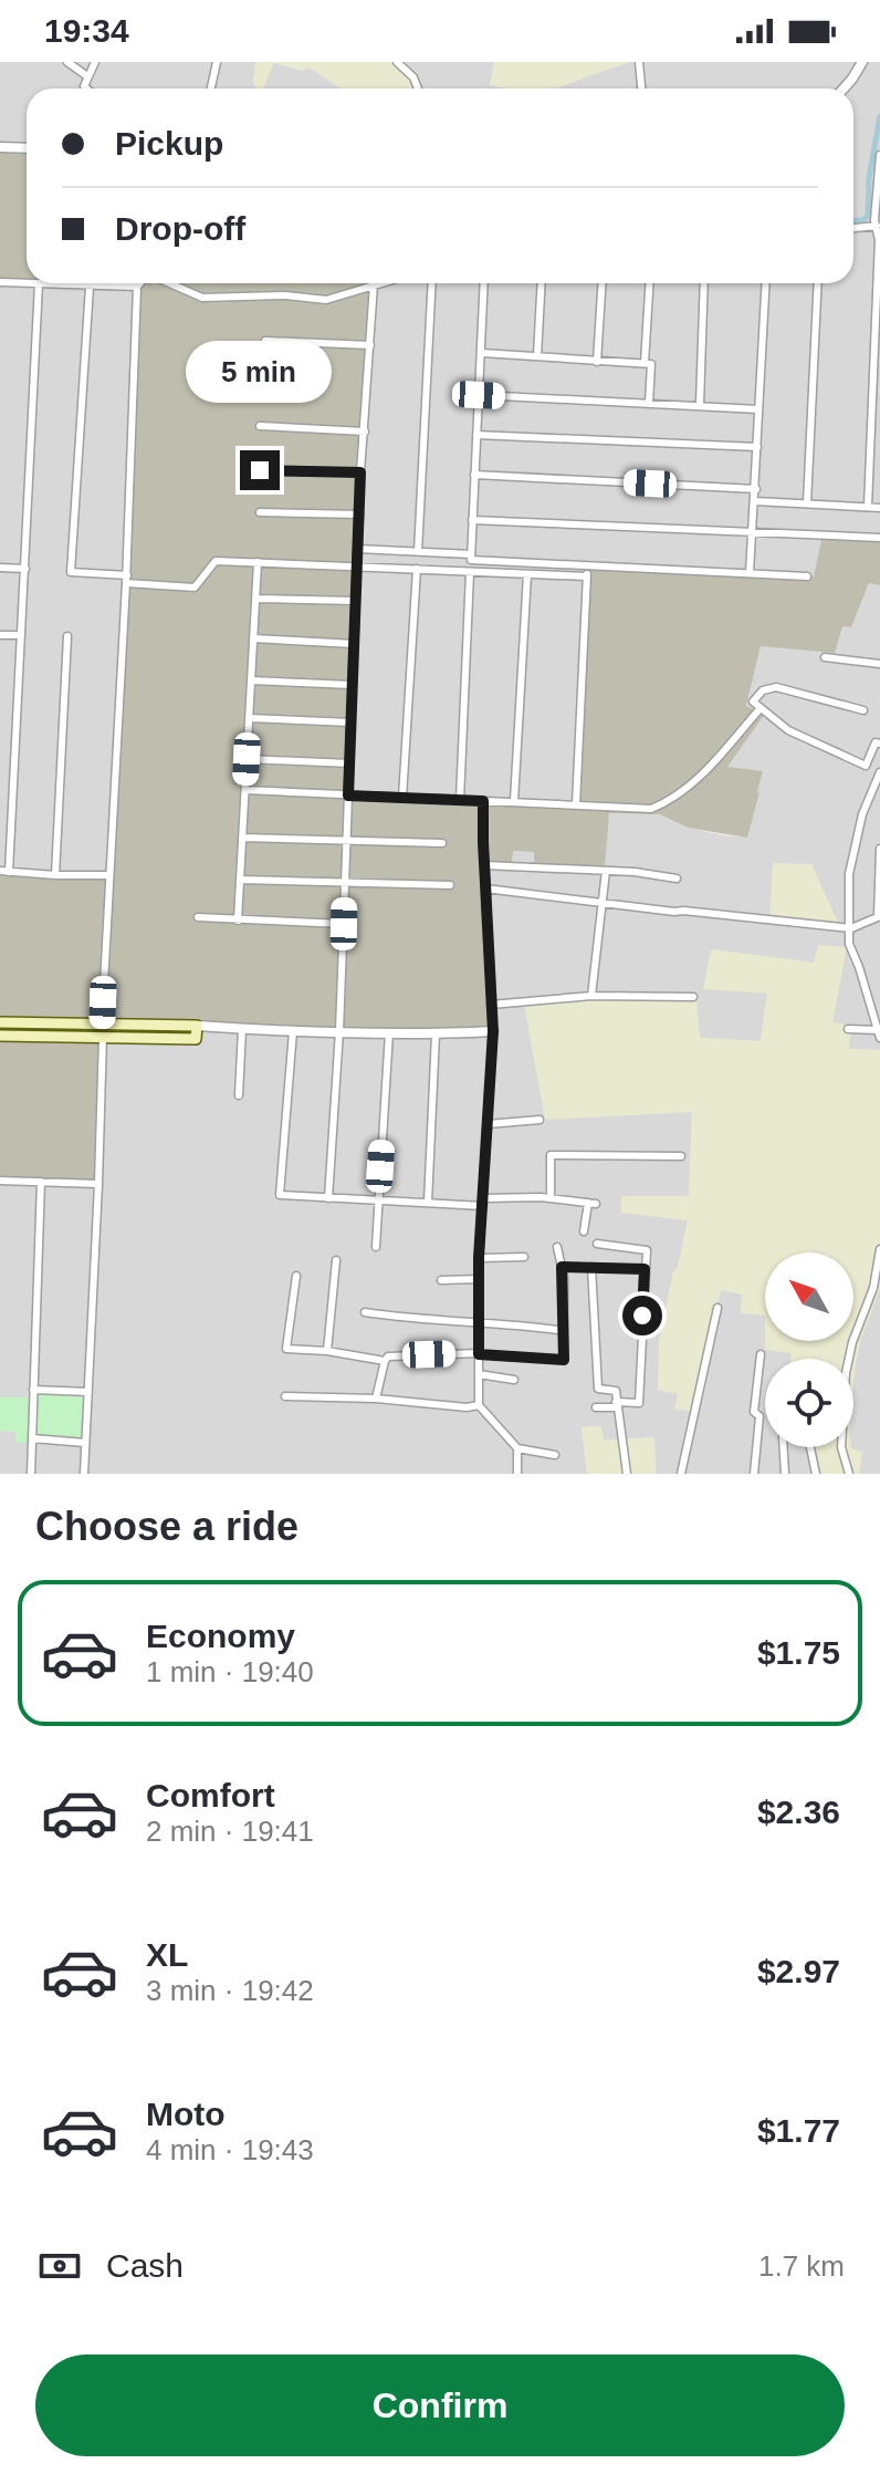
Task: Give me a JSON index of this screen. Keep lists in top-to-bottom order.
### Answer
{
  "north": "top left",
  "page": {
    "status": "19:34",
    "banner": ["Pickup", "Drop-off"],
    "bubble": "5 min",
    "heading": "Choose a ride",
    "list": [
      {
        "name": "Economy",
        "note": "1 min · 19:40",
        "value": "$1.75"
      },
      {
        "name": "Comfort",
        "note": "2 min · 19:41",
        "value": "$2.36"
      },
      {
        "name": "XL",
        "note": "3 min · 19:42",
        "value": "$2.97"
      },
      {
        "name": "Moto",
        "note": "4 min · 19:43",
        "value": "$1.77"
      }
    ],
    "pay": ["Cash", "1.7 km"],
    "buttons": "Confirm"
  }
}
